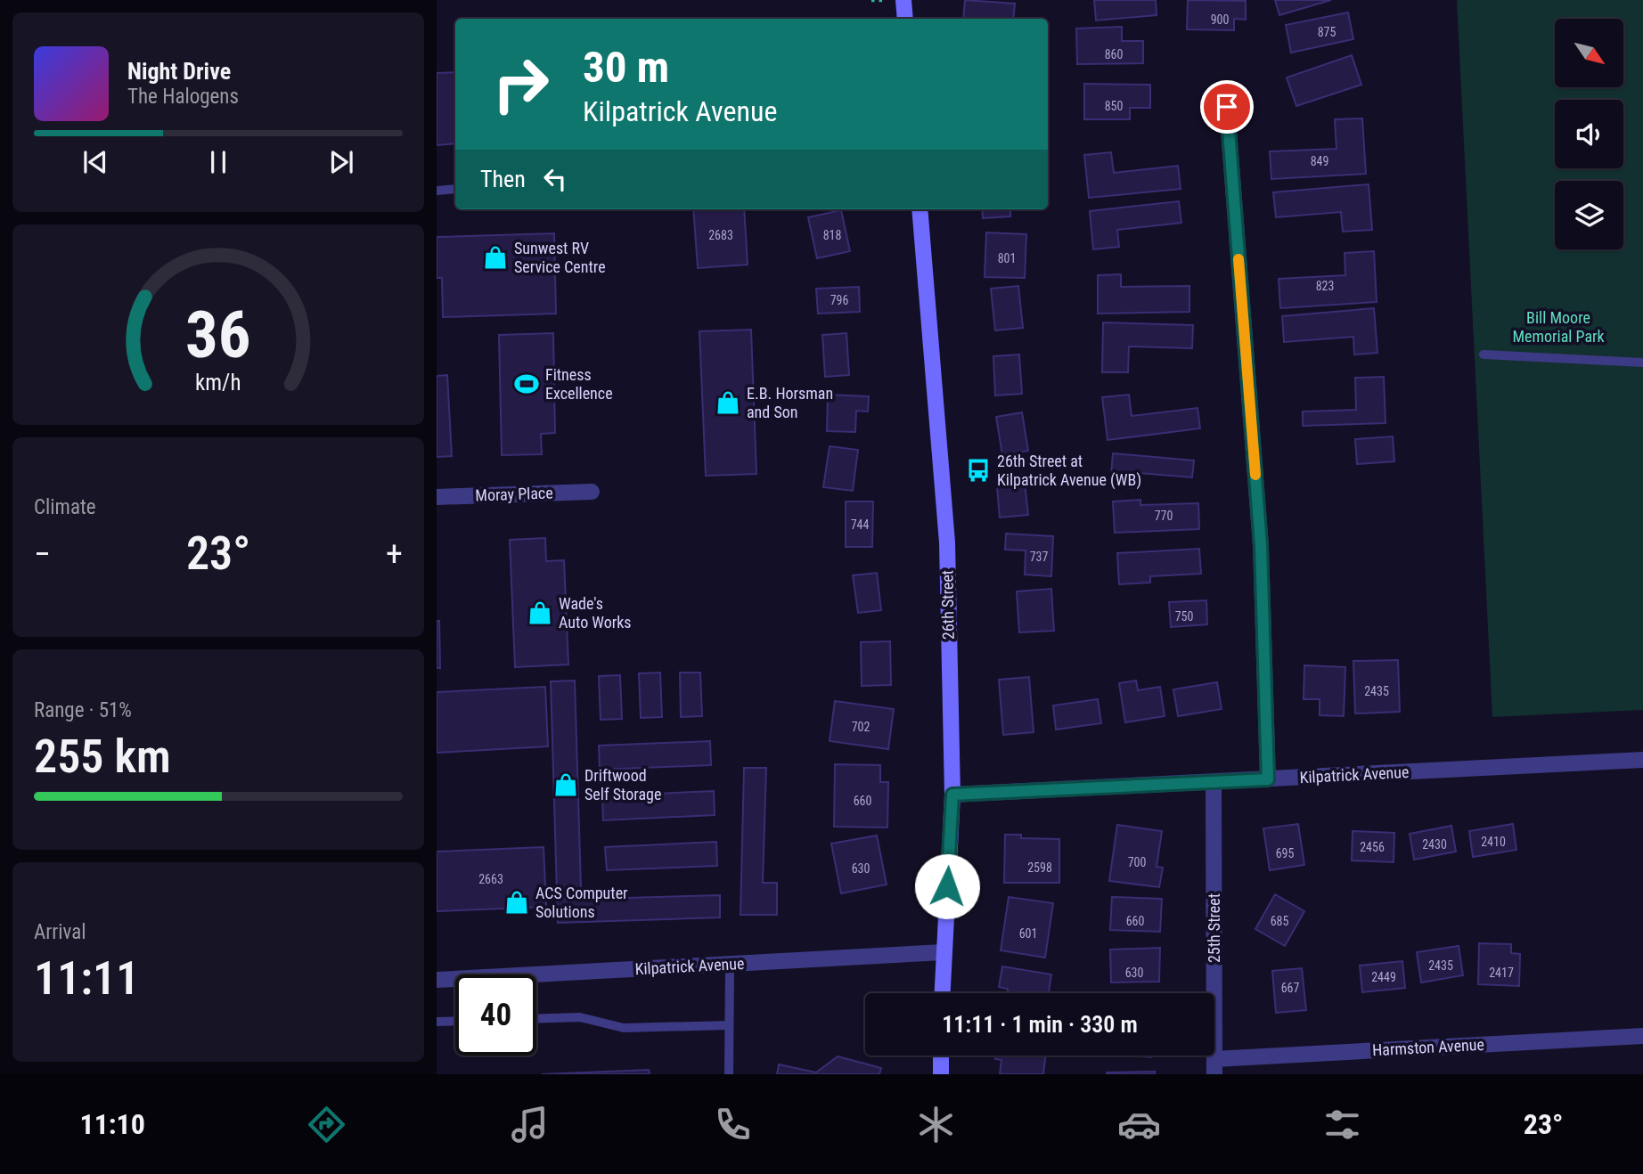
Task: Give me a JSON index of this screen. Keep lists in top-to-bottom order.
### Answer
{
  "streets": {
    "street": [
      "Moray Place",
      "26th Street",
      "Kilpatrick Avenue",
      "25th Street",
      "Harmston Avenue"
    ]
  },
  "crossings": [
    ["26th Street", "Kilpatrick Avenue"],
    ["Kilpatrick Avenue", "25th Street"],
    ["25th Street", "Harmston Avenue"]
  ],
  "parks": ["Bill Moore Memorial Park"],
  "places": {
    "shop": [
      "Sunwest RV Service Centre",
      "E.B. Horsman and Son",
      "Wade's Auto Works",
      "Driftwood Self Storage",
      "ACS Computer Solutions"
    ],
    "sports": ["Fitness Excellence"],
    "bus stop": ["26th Street at Kilpatrick Avenue (WB)"]
  },
  "house_numbers": [
    "900",
    "875",
    "860",
    "850",
    "849",
    "2683",
    "818",
    "801",
    "823",
    "796",
    "770",
    "744",
    "737",
    "750",
    "2435",
    "702",
    "660",
    "2410",
    "2430",
    "2456",
    "695",
    "700",
    "2598",
    "630",
    "2663",
    "660",
    "685",
    "601",
    "2435",
    "630",
    "2417",
    "2449",
    "667"
  ],
  "north": "bottom right",
  "page": {
    "turn": ["30 m", "Kilpatrick Avenue"],
    "song": ["Night Drive", "The Halogens"],
    "then": "Then",
    "tile": [
      "Climate",
      ["Range · 51%", "255 km"],
      ["Arrival", "11:11"]
    ],
    "heat": ["−", "23°", "+"],
    "limit": "40",
    "trip": "11:11 · 1 min · 330 m",
    "tabs": ["11:10", "23°"],
    "gauge": ["36", "km/h"]
  }
}
